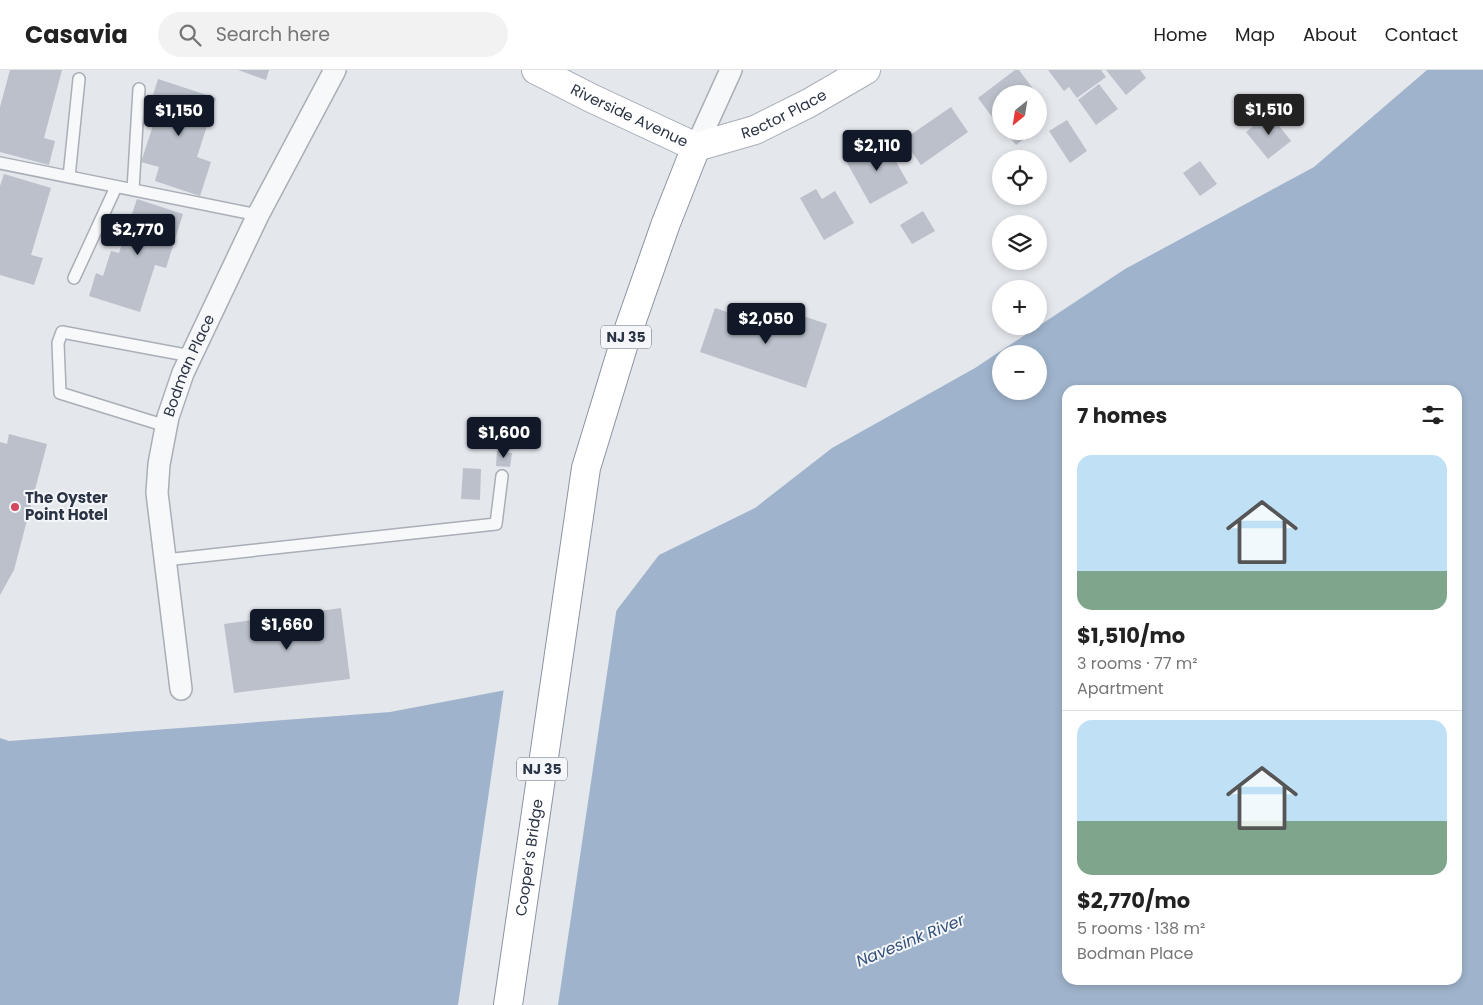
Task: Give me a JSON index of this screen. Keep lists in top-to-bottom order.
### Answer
{
  "streets": {
    "main road": [
      "Rector Place",
      "Riverside Avenue",
      "NJ 35",
      "Cooper's Bridge"
    ],
    "street": ["Bodman Place"]
  },
  "crossings": [
    ["Rector Place", "Riverside Avenue"],
    ["Rector Place", "Cooper's Bridge"],
    ["Riverside Avenue", "Cooper's Bridge"]
  ],
  "water": ["Navesink River"],
  "places": ["The Oyster Point Hotel"],
  "north": "bottom left",
  "page": {
    "header": "Casavia",
    "search": "Search here",
    "nav": [
      "Home",
      "Map",
      "About",
      "Contact"
    ],
    "map_buttons": ["+", "−"],
    "price": [
      "$1,510",
      "$1,150",
      "$2,110",
      "$2,770",
      "$2,050",
      "$1,600",
      "$1,660"
    ],
    "heading": "7 homes",
    "list": [
      {
        "name": "$1,510/mo",
        "note": "3 rooms · 77 m² · Apartment"
      },
      {
        "name": "$2,770/mo",
        "note": "5 rooms · 138 m² · Bodman Place"
      }
    ]
  }
}
